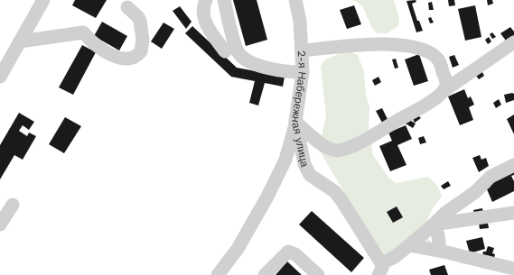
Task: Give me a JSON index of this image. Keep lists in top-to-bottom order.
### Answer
{
  "streets": {
    "street": ["2-я Набережная улица"]
  }
}
